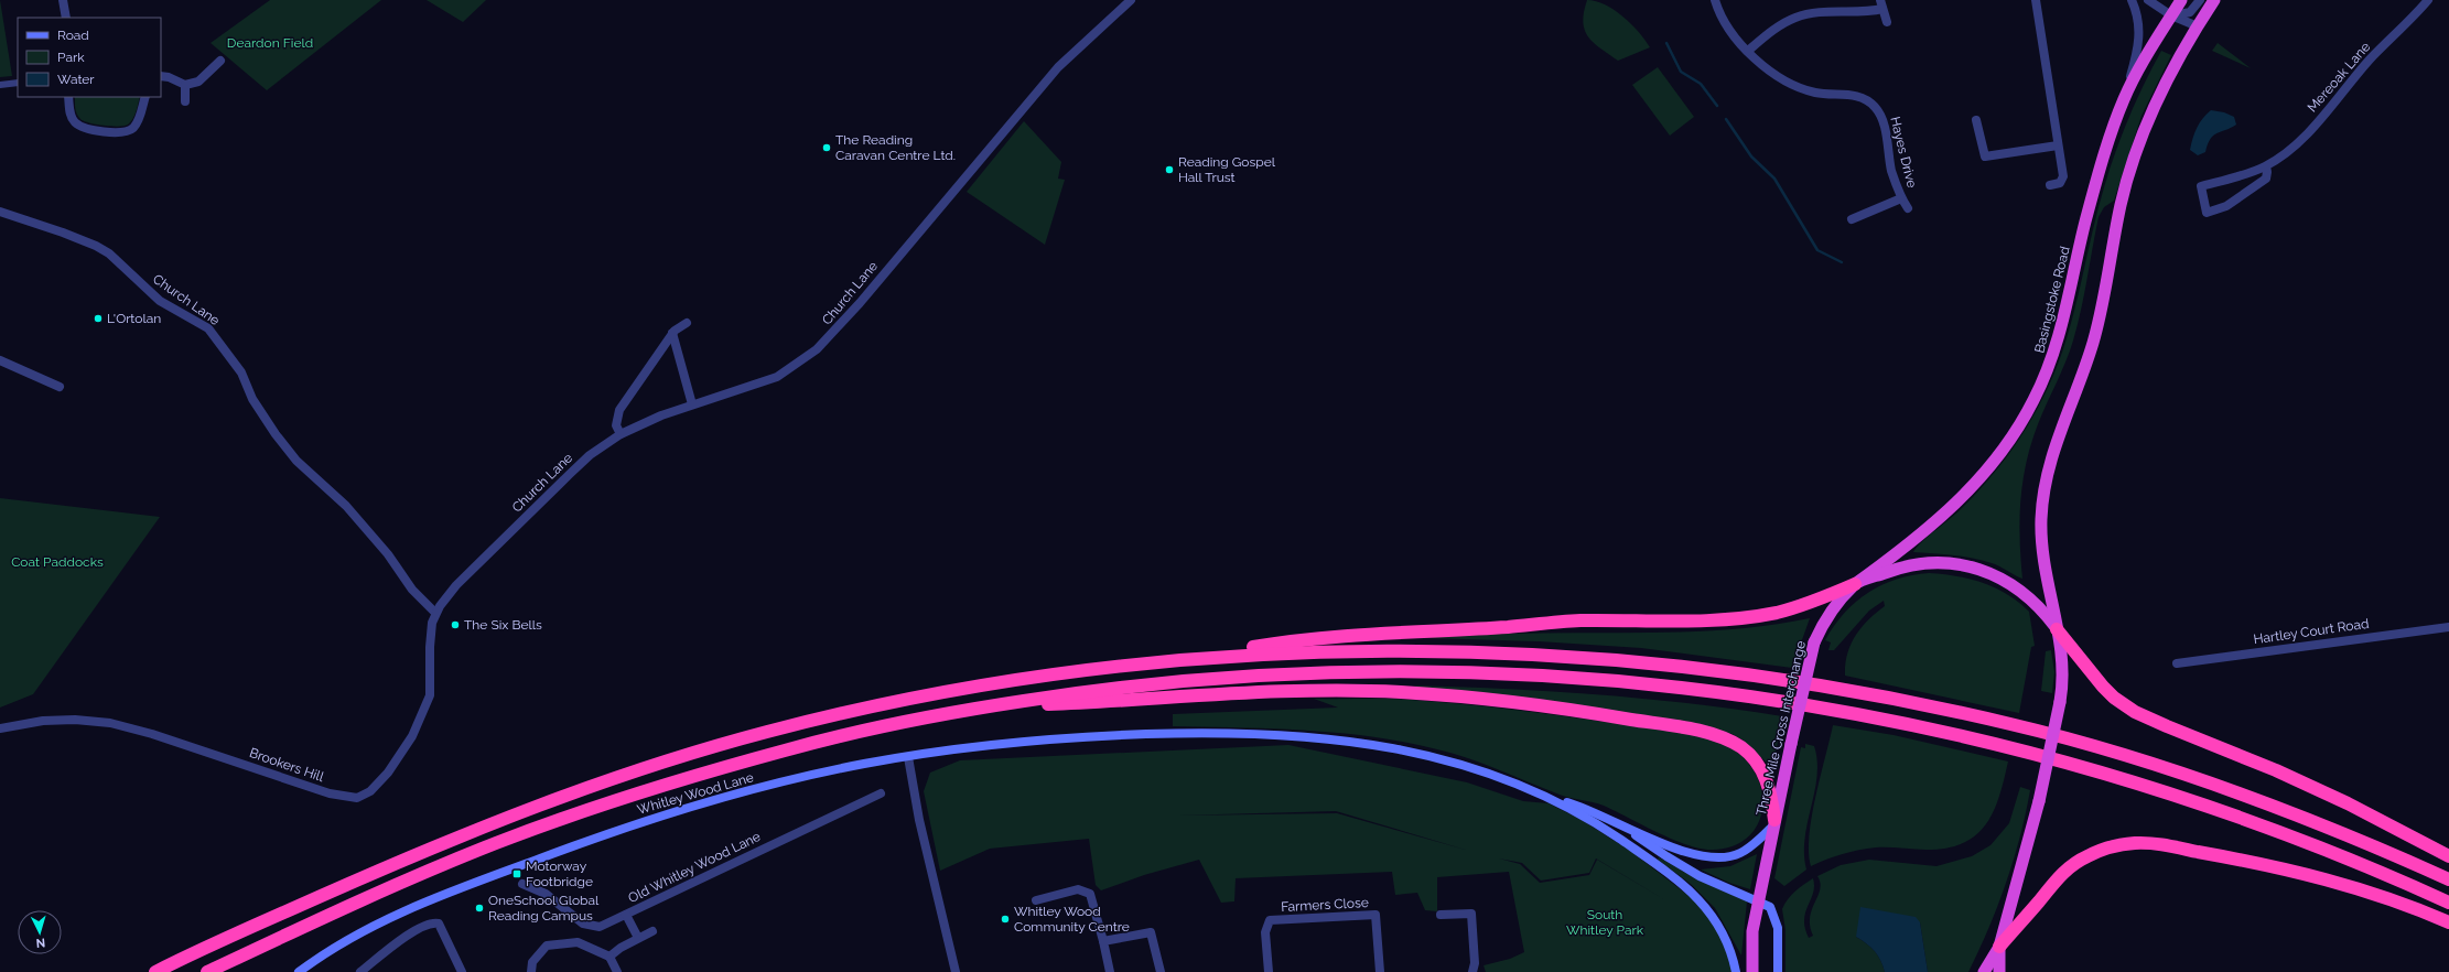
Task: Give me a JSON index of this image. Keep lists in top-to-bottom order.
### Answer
{
  "streets": {
    "highway": ["Basingstoke Road", "Three Mile Cross Interchange"],
    "main road": ["Whitley Wood Lane"],
    "street": [
      "Mereoak Lane",
      "Hayes Drive",
      "Church Lane",
      "Hartley Court Road",
      "Brookers Hill",
      "Old Whitley Wood Lane",
      "Farmers Close"
    ]
  },
  "crossings": [
    ["Church Lane", "Brookers Hill"],
    ["Basingstoke Road", "Three Mile Cross Interchange"]
  ],
  "parks": ["Deardon Field", "Coat Paddocks", "South Whitley Park"],
  "places": {
    "other": [
      "The Reading Caravan Centre Ltd.",
      "Reading Gospel Hall Trust",
      "L'Ortolan",
      "The Six Bells",
      "OneSchool Global Reading Campus",
      "Whitley Wood Community Centre"
    ],
    "transit": ["Motorway Footbridge"]
  },
  "legend": ["Road", "Park", "Water"],
  "north": "bottom"
}
